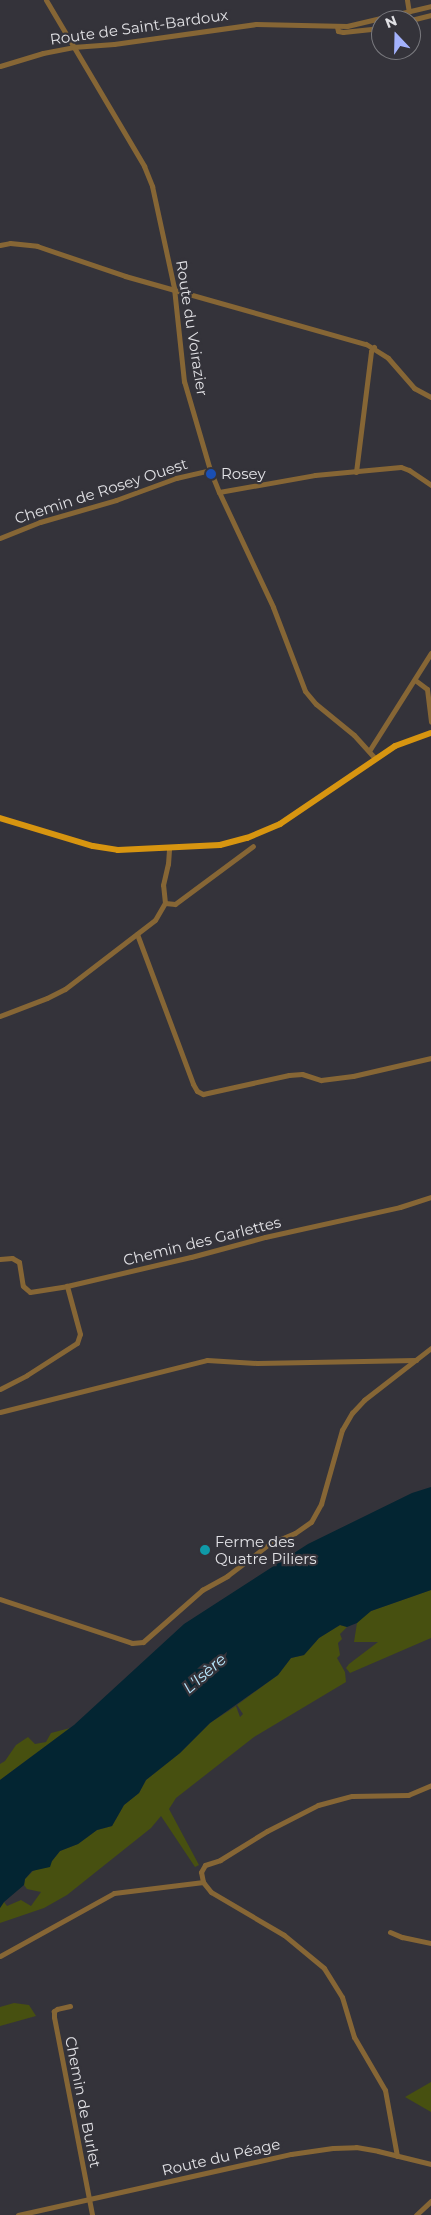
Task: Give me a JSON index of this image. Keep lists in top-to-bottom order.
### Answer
{
  "streets": {
    "street": [
      "Route de Saint-Bardoux",
      "Route du Voirazier",
      "Chemin de Rosey Ouest",
      "Chemin des Garlettes",
      "Chemin de Burlet",
      "Route du Péage"
    ]
  },
  "crossings": [
    ["Route de Saint-Bardoux", "Route du Voirazier"],
    ["Route du Voirazier", "Chemin de Rosey Ouest"],
    ["Chemin de Burlet", "Route du Péage"]
  ],
  "water": ["L'Isère"],
  "places": ["Rosey", "Ferme des Quatre Piliers"],
  "north": "top"
}
